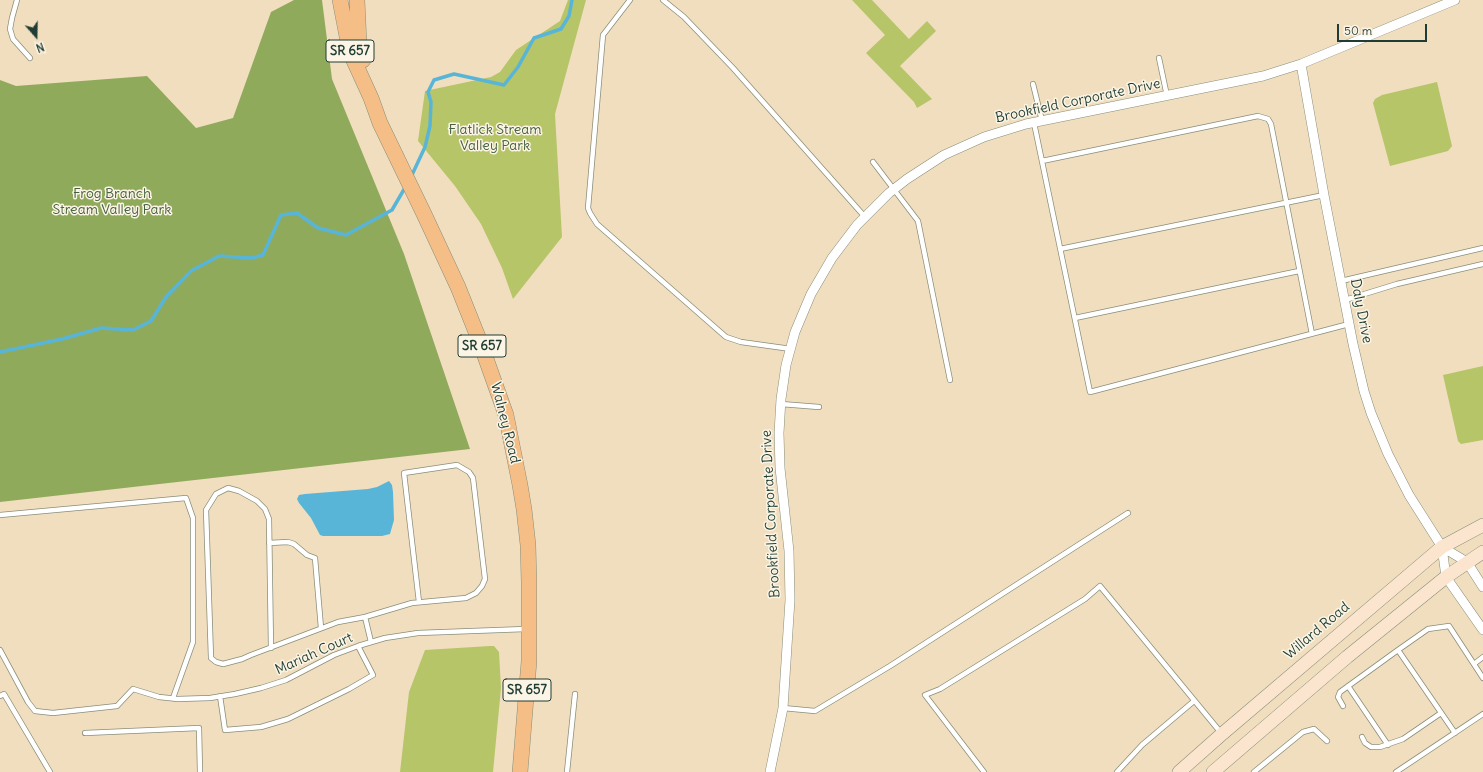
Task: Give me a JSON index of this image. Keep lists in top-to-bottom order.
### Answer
{
  "streets": {
    "main road": ["SR 657", "Walney Road", "Willard Road"],
    "street": ["Brookfield Corporate Drive", "Daly Drive"],
    "lane": ["Mariah Court"]
  },
  "crossings": [
    ["Brookfield Corporate Drive", "Daly Drive"],
    ["Daly Drive", "Willard Road"],
    ["Walney Road", "Mariah Court"]
  ],
  "parks": ["Flatlick Stream Valley Park", "Frog Branch Stream Valley Park"],
  "scale_bar": "50 m",
  "north": "bottom"
}
